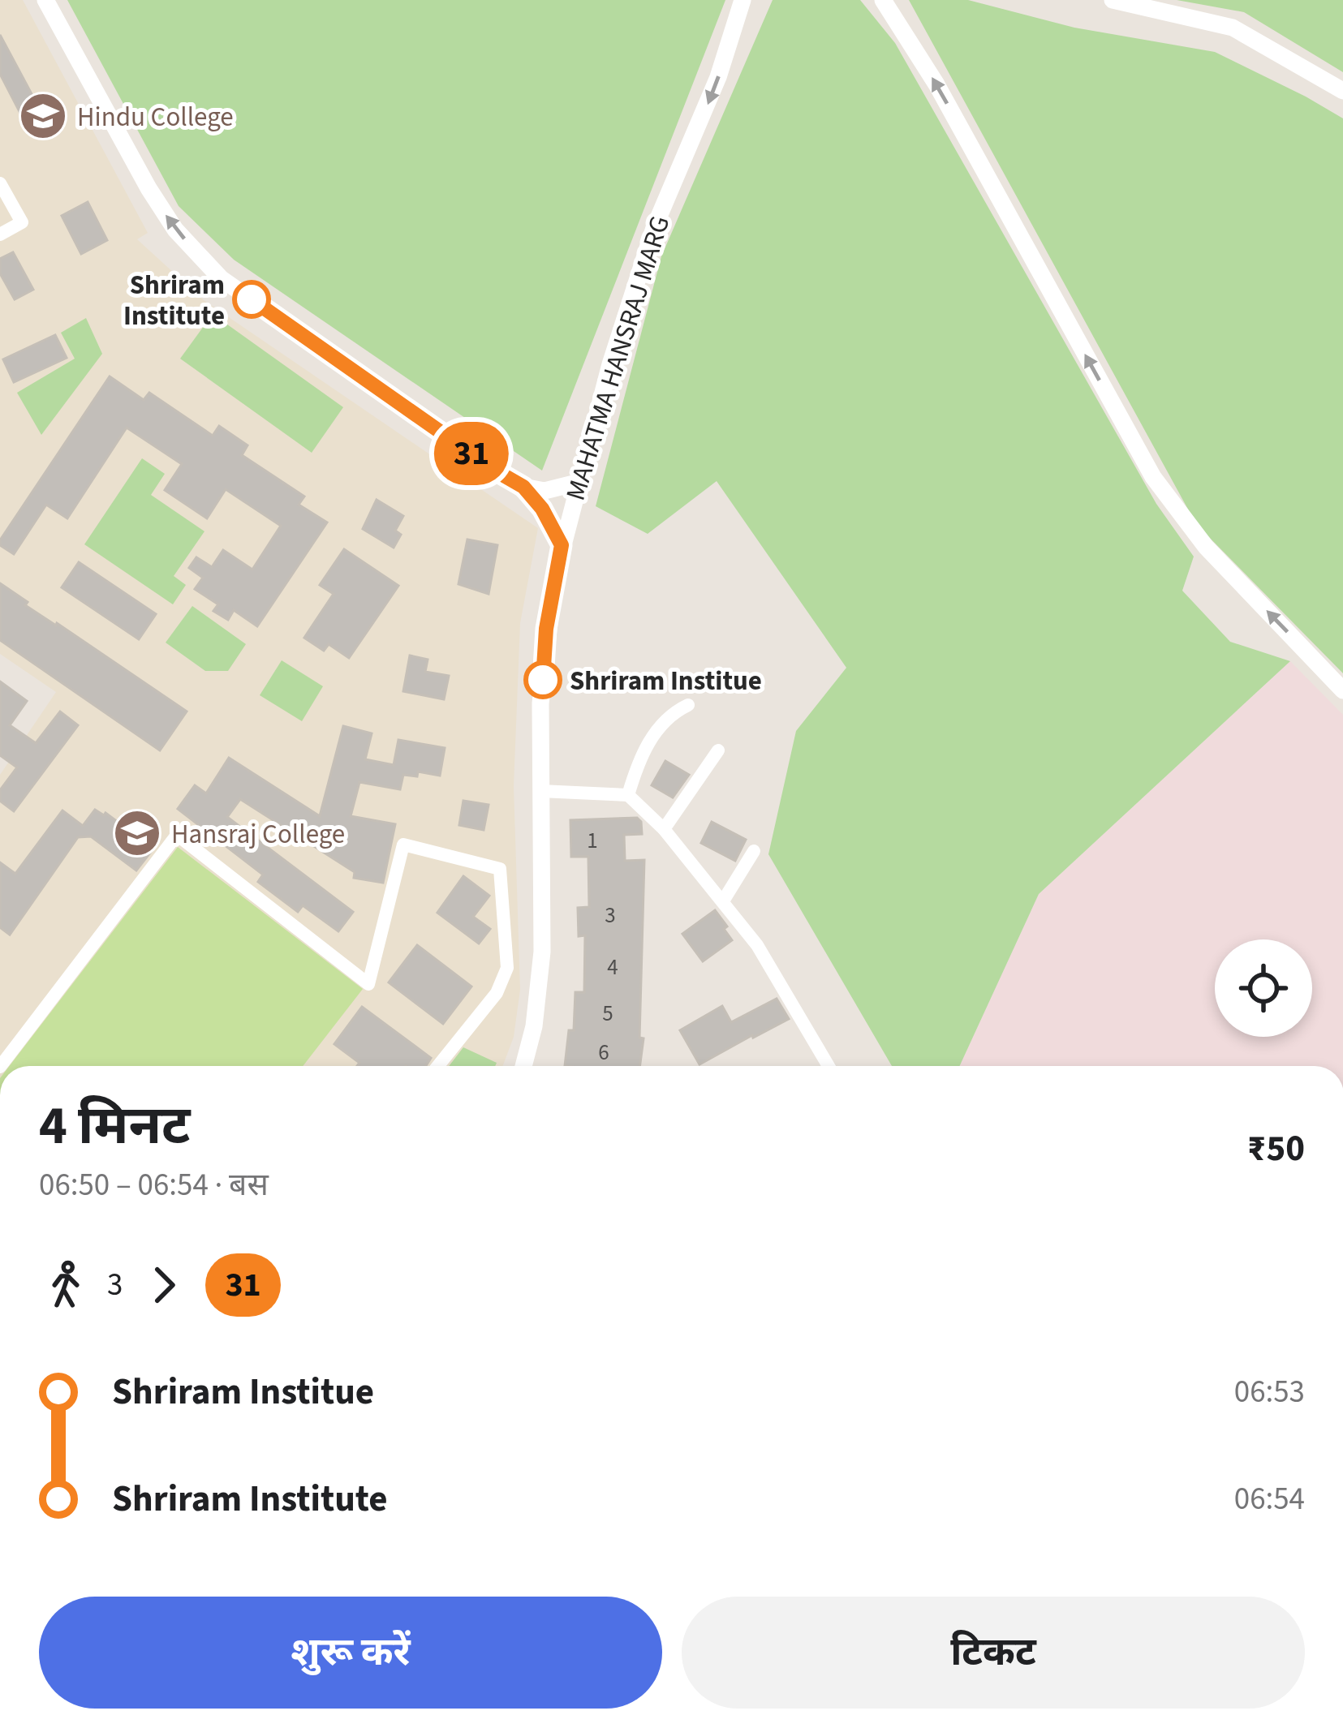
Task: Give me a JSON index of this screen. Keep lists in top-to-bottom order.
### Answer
{
  "streets": {
    "street": ["MAHATMA HANSRAJ MARG"]
  },
  "one_way": ["MAHATMA HANSRAJ MARG"],
  "places": {
    "school or university": ["Hindu College", "Hansraj College"],
    "other": ["Shriram Institute", "Shriram Institue"]
  },
  "lines": ["bus line 31"],
  "house_numbers": [
    "1",
    "3",
    "4",
    "5",
    "6"
  ],
  "page": {
    "on_map": "31",
    "heading": ["4 मिनट", "06:50 – 06:54 · बस", "₹50"],
    "legs": ["3", "31"],
    "list": [
      {
        "name": "Shriram Institue",
        "value": "06:53"
      },
      {
        "name": "Shriram Institute",
        "value": "06:54"
      }
    ],
    "buttons": ["शुरू करें", "टिकट"]
  }
}
